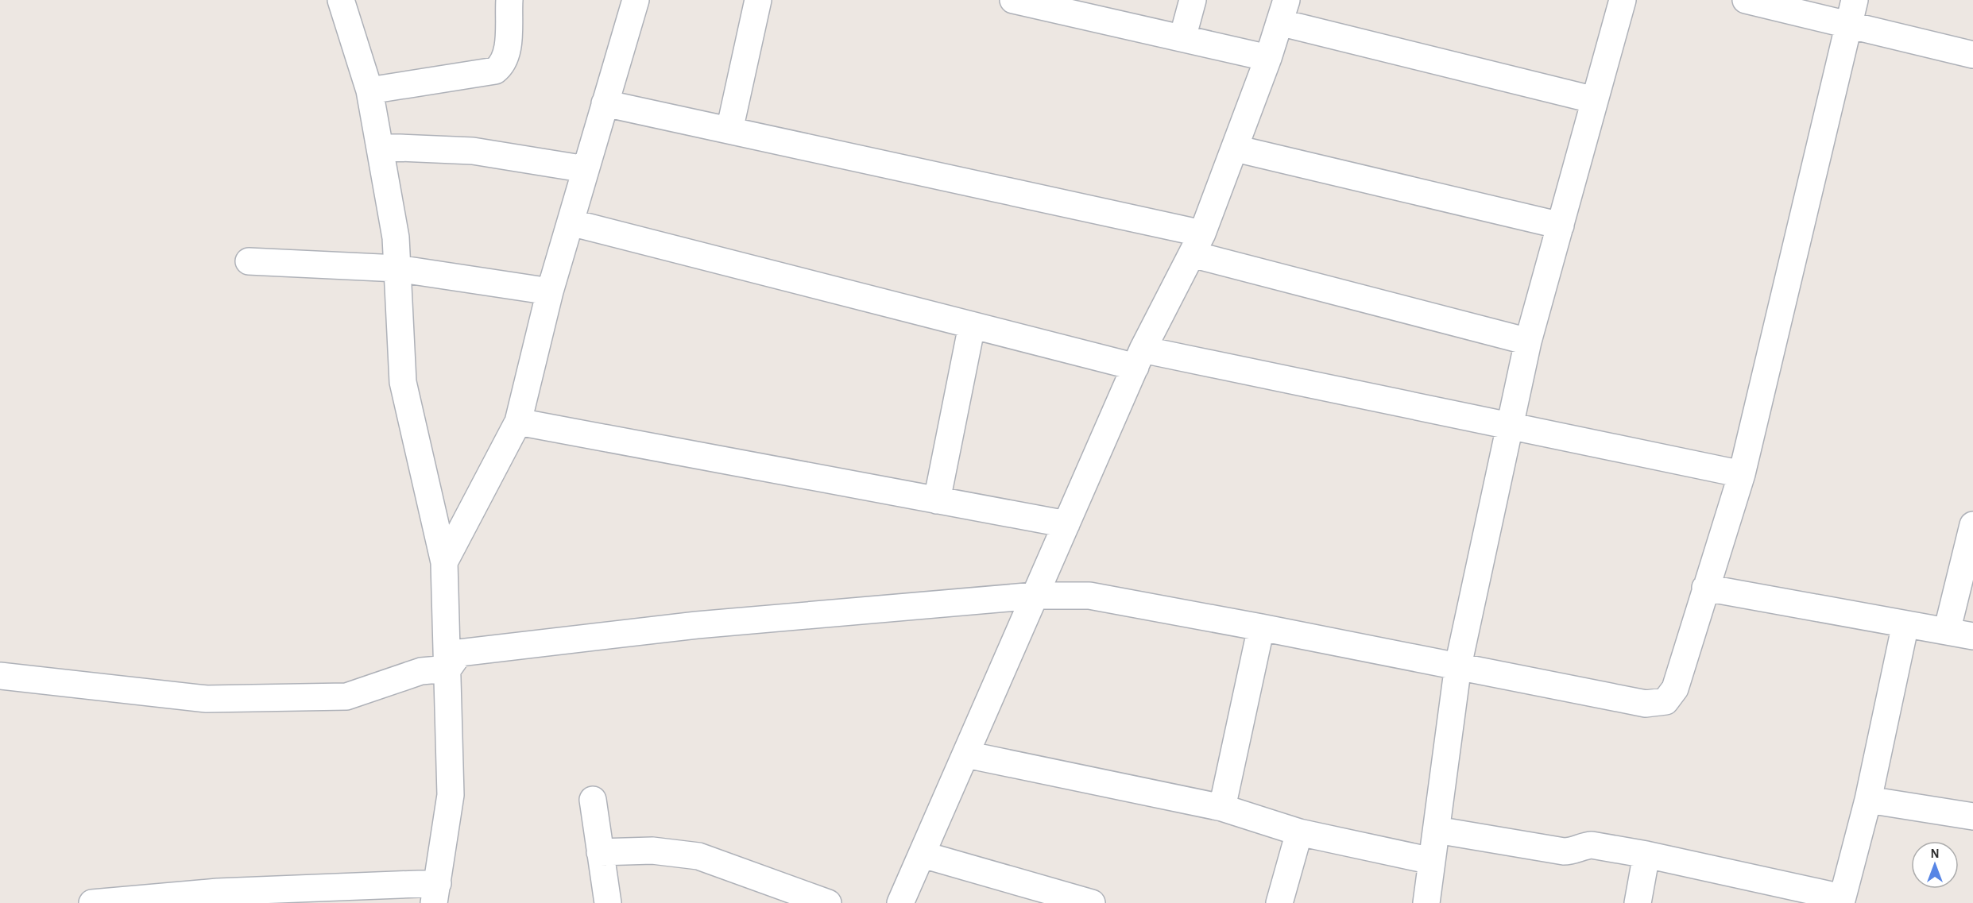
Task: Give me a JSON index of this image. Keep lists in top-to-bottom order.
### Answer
{
  "north": "top"
}
